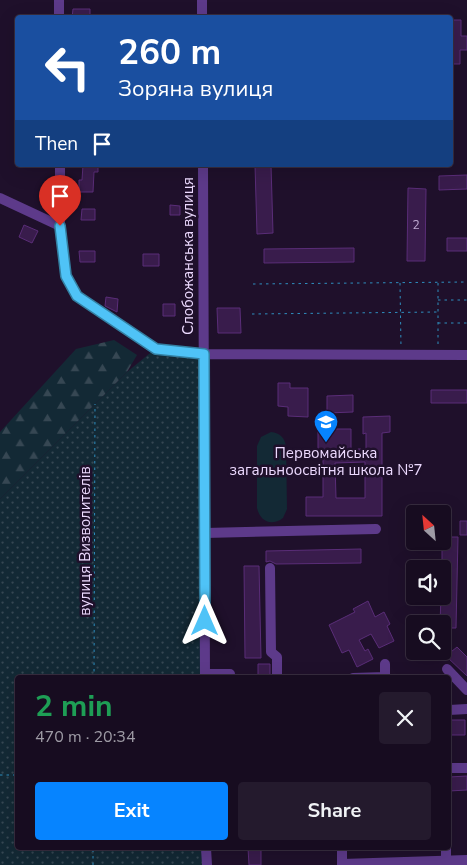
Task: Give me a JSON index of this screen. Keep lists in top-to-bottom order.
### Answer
{
  "streets": {
    "street": ["Слобожанська вулиця"],
    "path": ["вулиця Визволителів"]
  },
  "places": {
    "school or university": ["Первомайська загальноосвітня школа №7"]
  },
  "house_numbers": ["2"],
  "north": "top left",
  "page": {
    "turn": ["260 m", "Зоряна вулиця"],
    "then": "Then",
    "heading": ["2 min", "470 m · 20:34"],
    "buttons": ["Exit", "Share"]
  }
}
